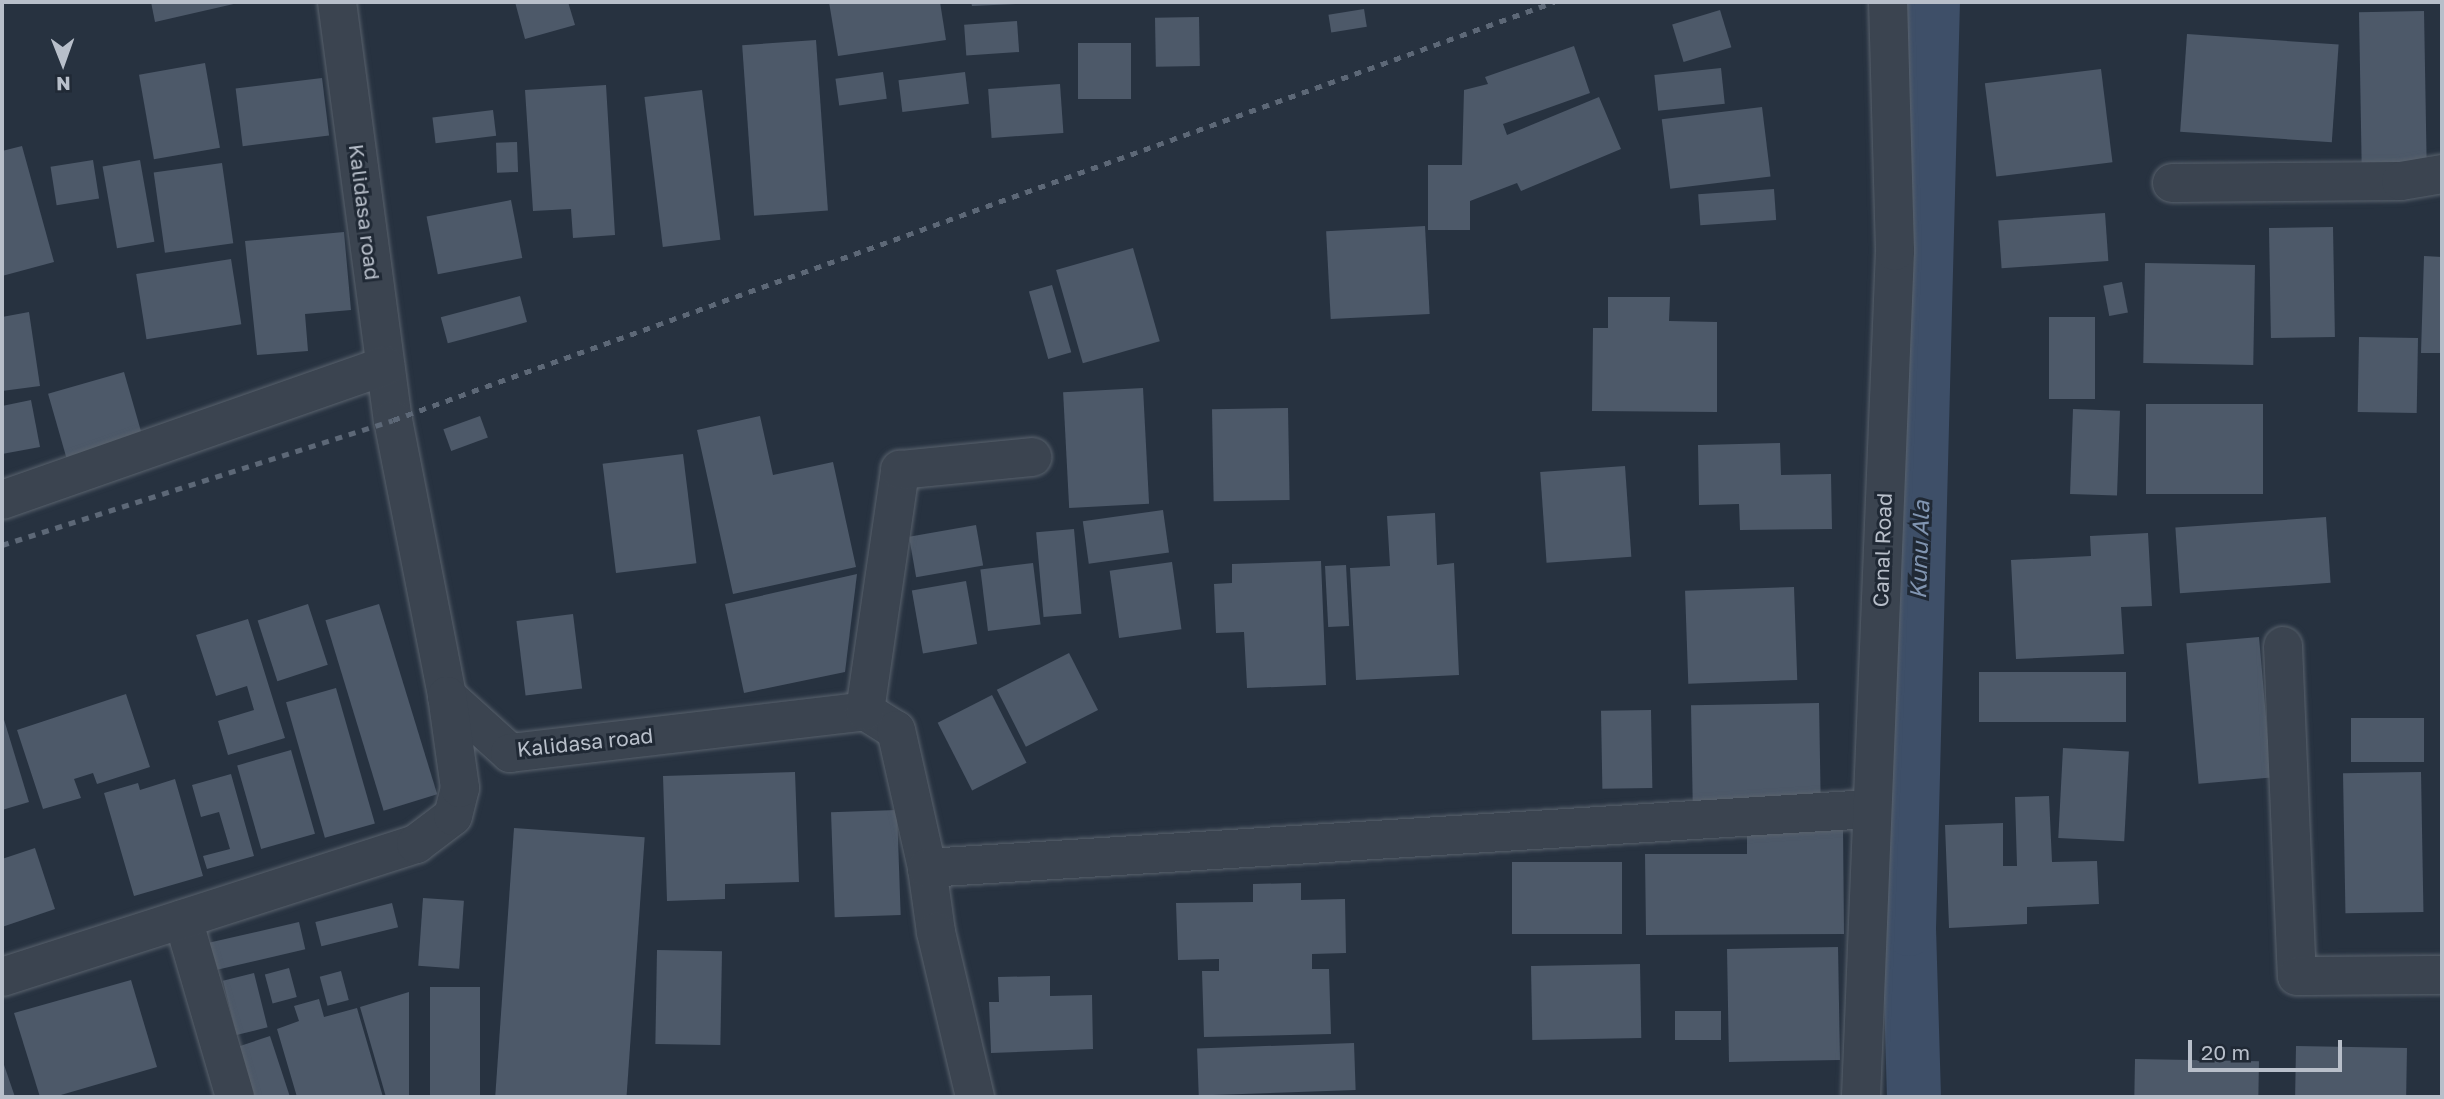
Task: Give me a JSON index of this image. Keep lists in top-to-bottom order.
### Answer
{
  "streets": {
    "street": ["Kalidasa road", "Canal Road"]
  },
  "water": ["Kunu Ala"],
  "scale_bar": "20 m",
  "north": "bottom"
}
